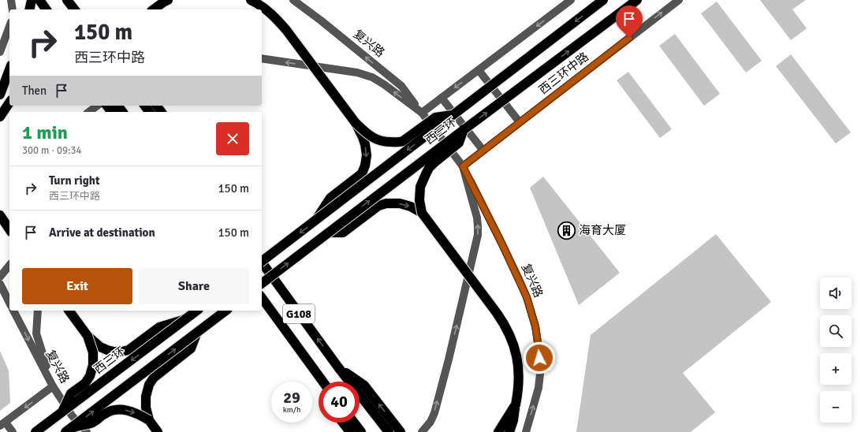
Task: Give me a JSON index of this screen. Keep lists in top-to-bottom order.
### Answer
{
  "streets": {
    "highway": ["西三环", "G108"],
    "street": ["复兴路", "西三环中路"]
  },
  "crossings": [
    ["复兴路", "西三环中路"]
  ],
  "places": {
    "building": ["海育大厦"]
  },
  "page": {
    "turn": ["150 m", "西三环中路"],
    "then": "Then",
    "heading": ["1 min", "300 m · 09:34"],
    "list": [
      {
        "name": "Turn right",
        "note": "西三环中路",
        "value": "150 m"
      },
      {
        "name": "Arrive at destination",
        "value": "150 m"
      }
    ],
    "buttons": ["Exit", "Share"],
    "map_buttons": ["+", "−"],
    "speed": "29 km/h",
    "limit": "40"
  }
}
